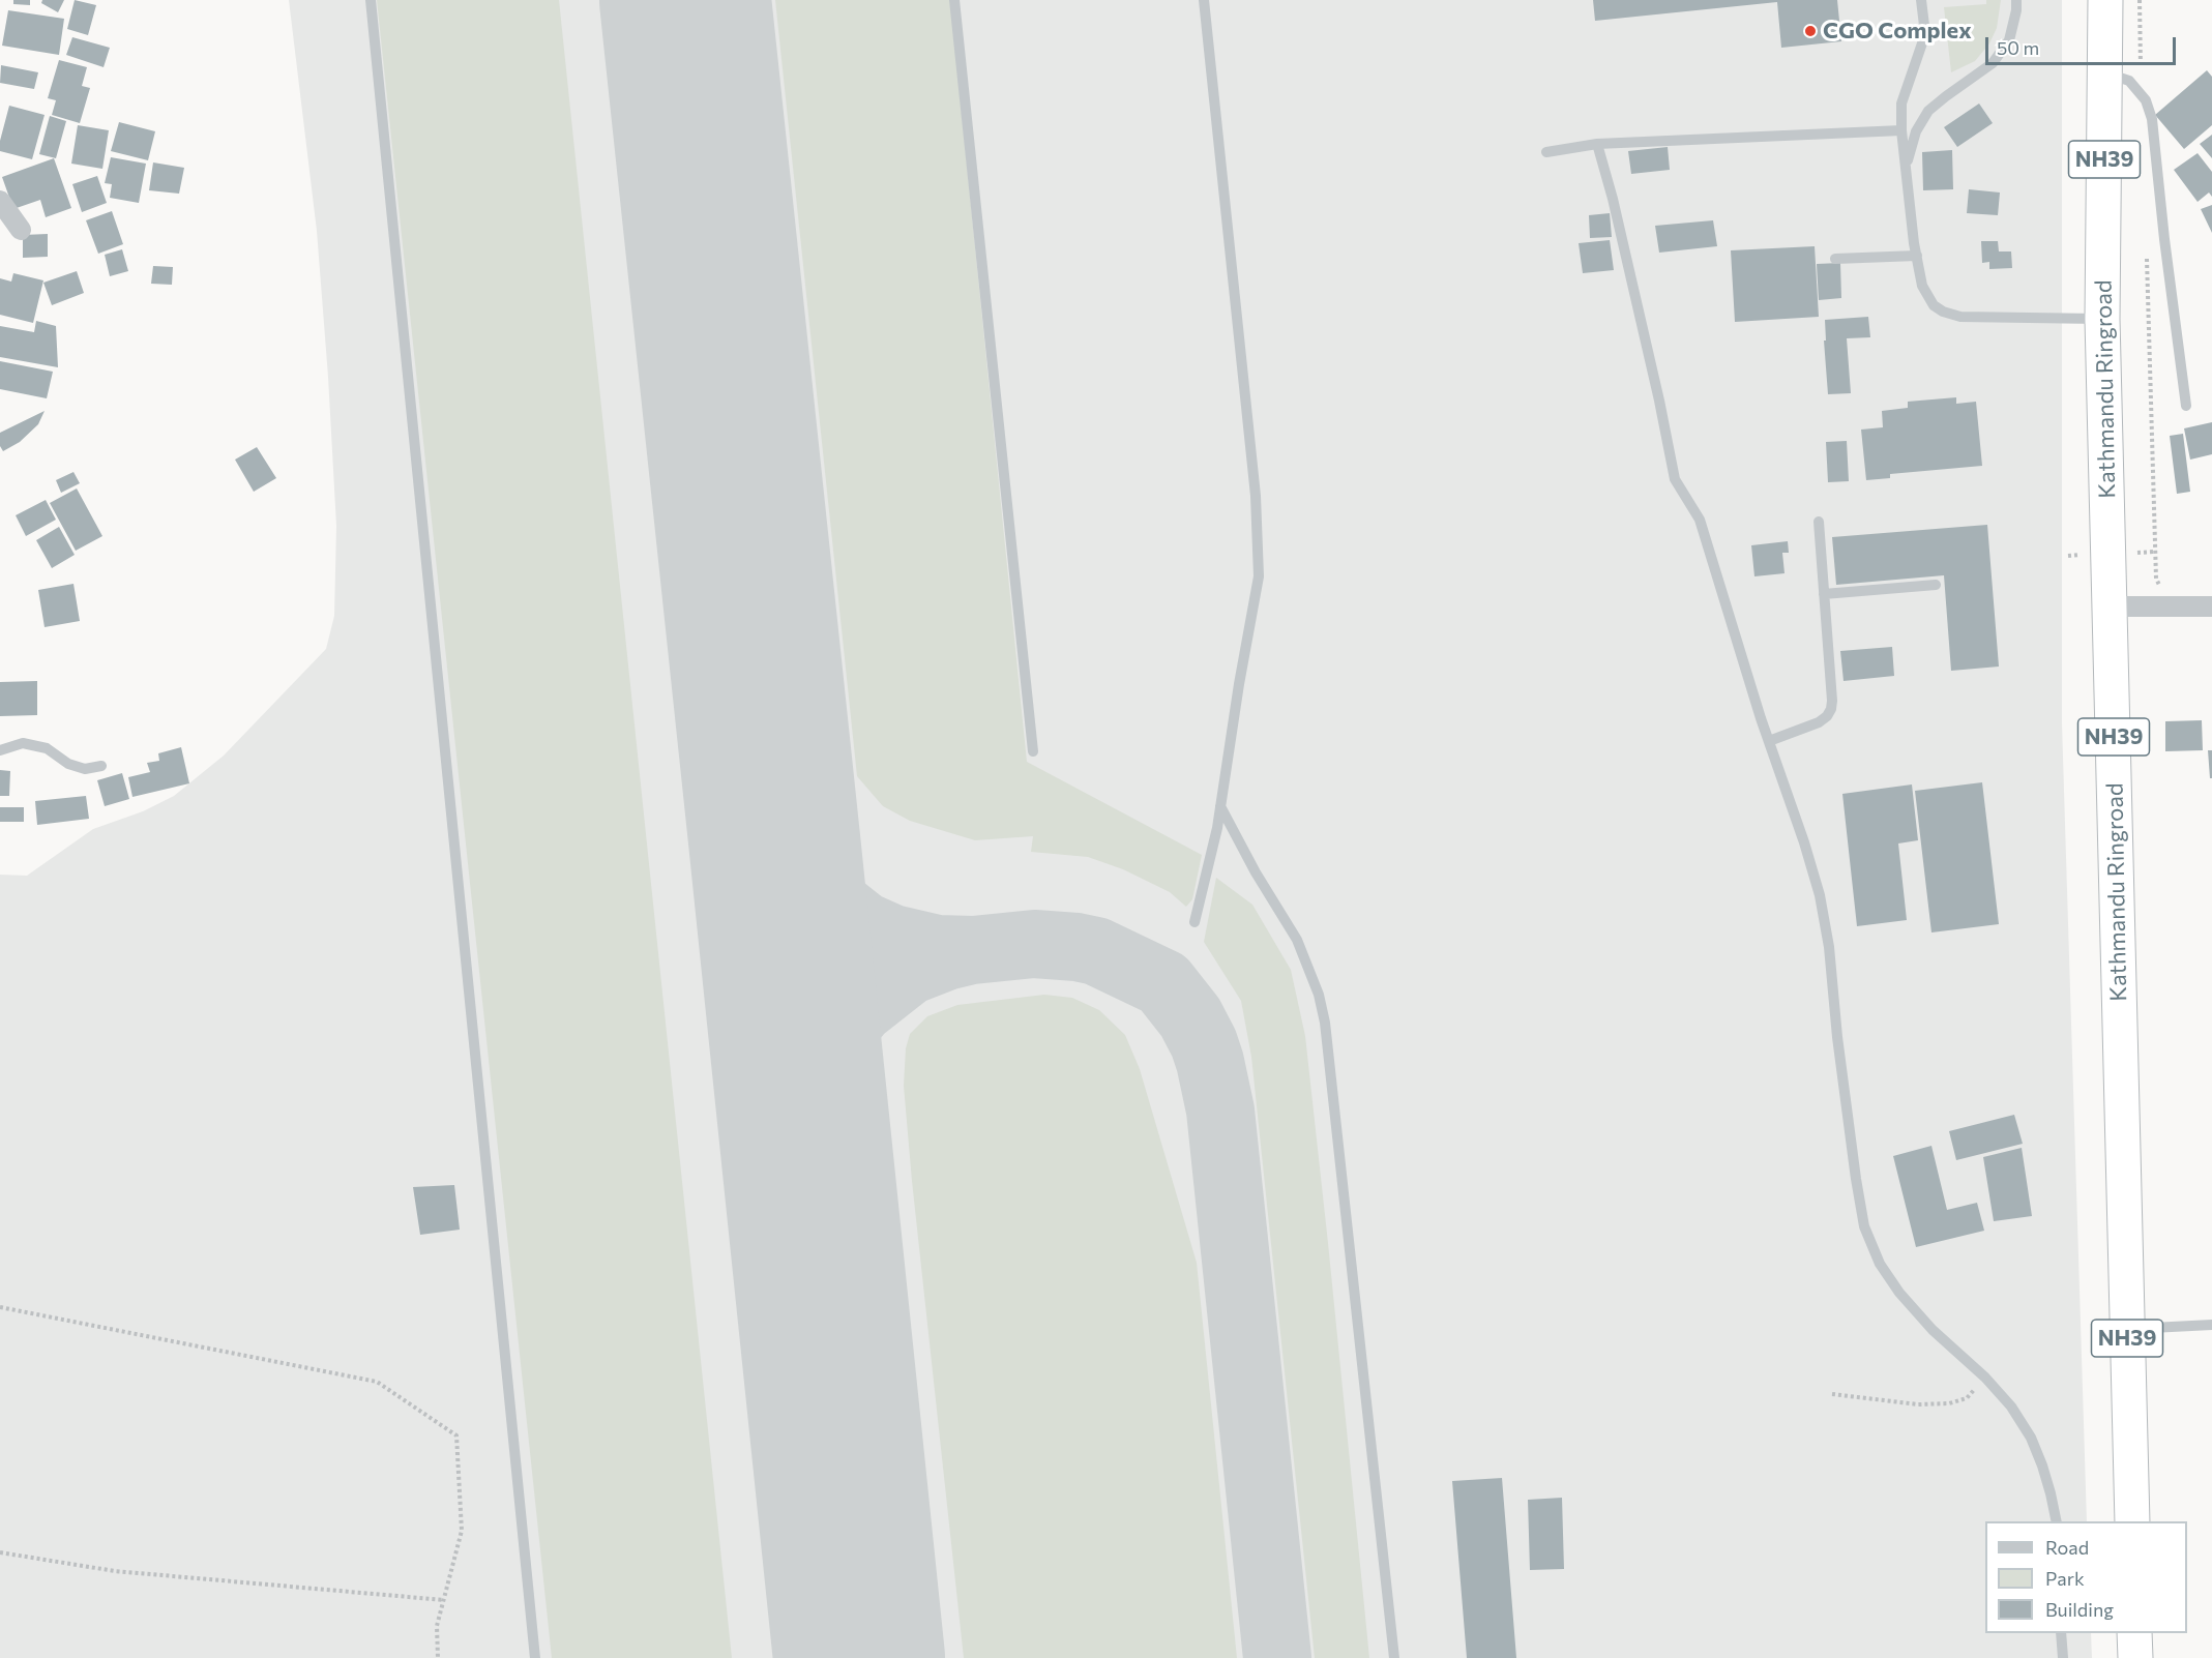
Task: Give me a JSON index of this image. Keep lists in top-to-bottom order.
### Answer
{
  "streets": {
    "highway": ["NH39", "Kathmandu Ringroad"]
  },
  "places": ["CGO Complex"],
  "legend": ["Road", "Park", "Building"],
  "scale_bar": "50 m"
}
